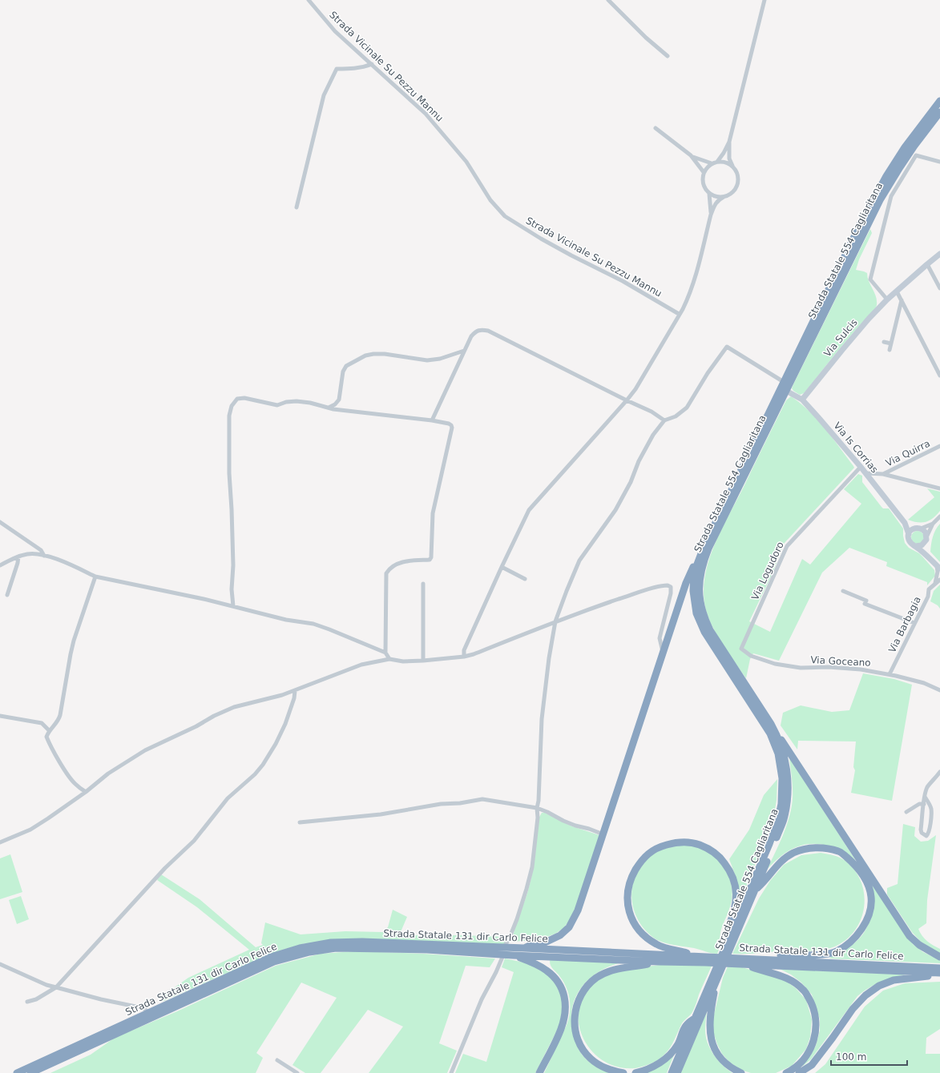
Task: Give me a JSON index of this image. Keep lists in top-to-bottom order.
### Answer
{
  "streets": {
    "highway": ["Strada Statale 554 Cagliaritana", "Strada Statale 131 dir Carlo Felice"],
    "street": [
      "Strada Vicinale Su Pezzu Mannu",
      "Via Sulcis",
      "Via Is Corrias",
      "Via Quirra",
      "Via Logudoro",
      "Via Barbagia",
      "Via Goceano"
    ]
  },
  "crossings": [
    ["Strada Statale 554 Cagliaritana", "Via Is Corrias"],
    ["Via Sulcis", "Via Is Corrias"],
    ["Via Is Corrias", "Via Logudoro"],
    ["Via Logudoro", "Via Goceano"],
    ["Via Barbagia", "Via Goceano"]
  ],
  "scale_bar": "100 m"
}
